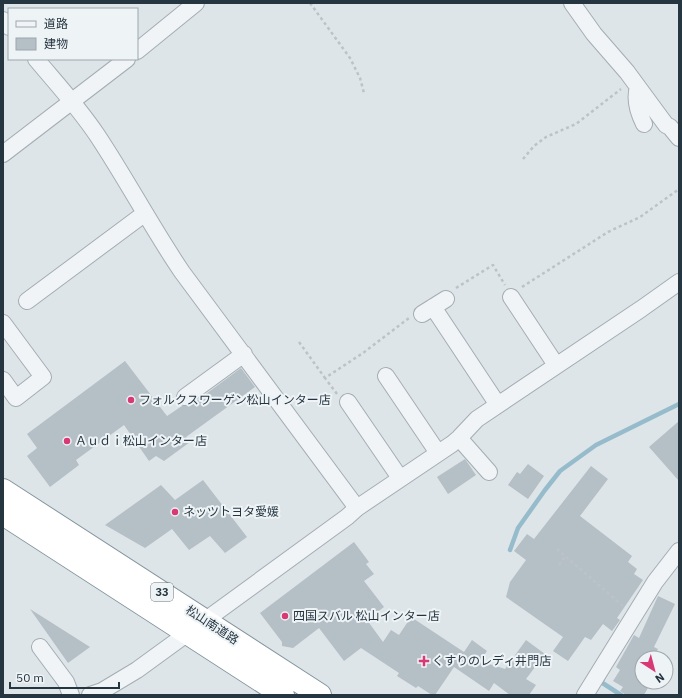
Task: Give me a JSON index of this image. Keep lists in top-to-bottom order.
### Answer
{
  "streets": {
    "highway": ["33", "松山南道路"]
  },
  "places": {
    "other": [
      "フォルクスワーゲン松山インター店",
      "Ａｕｄｉ松山インター店",
      "ネッツトヨタ愛媛",
      "四国スバル 松山インター店"
    ],
    "health": ["くすりのレディ井門店"]
  },
  "legend": ["道路", "建物"],
  "scale_bar": "50 m",
  "north": "bottom right"
}
